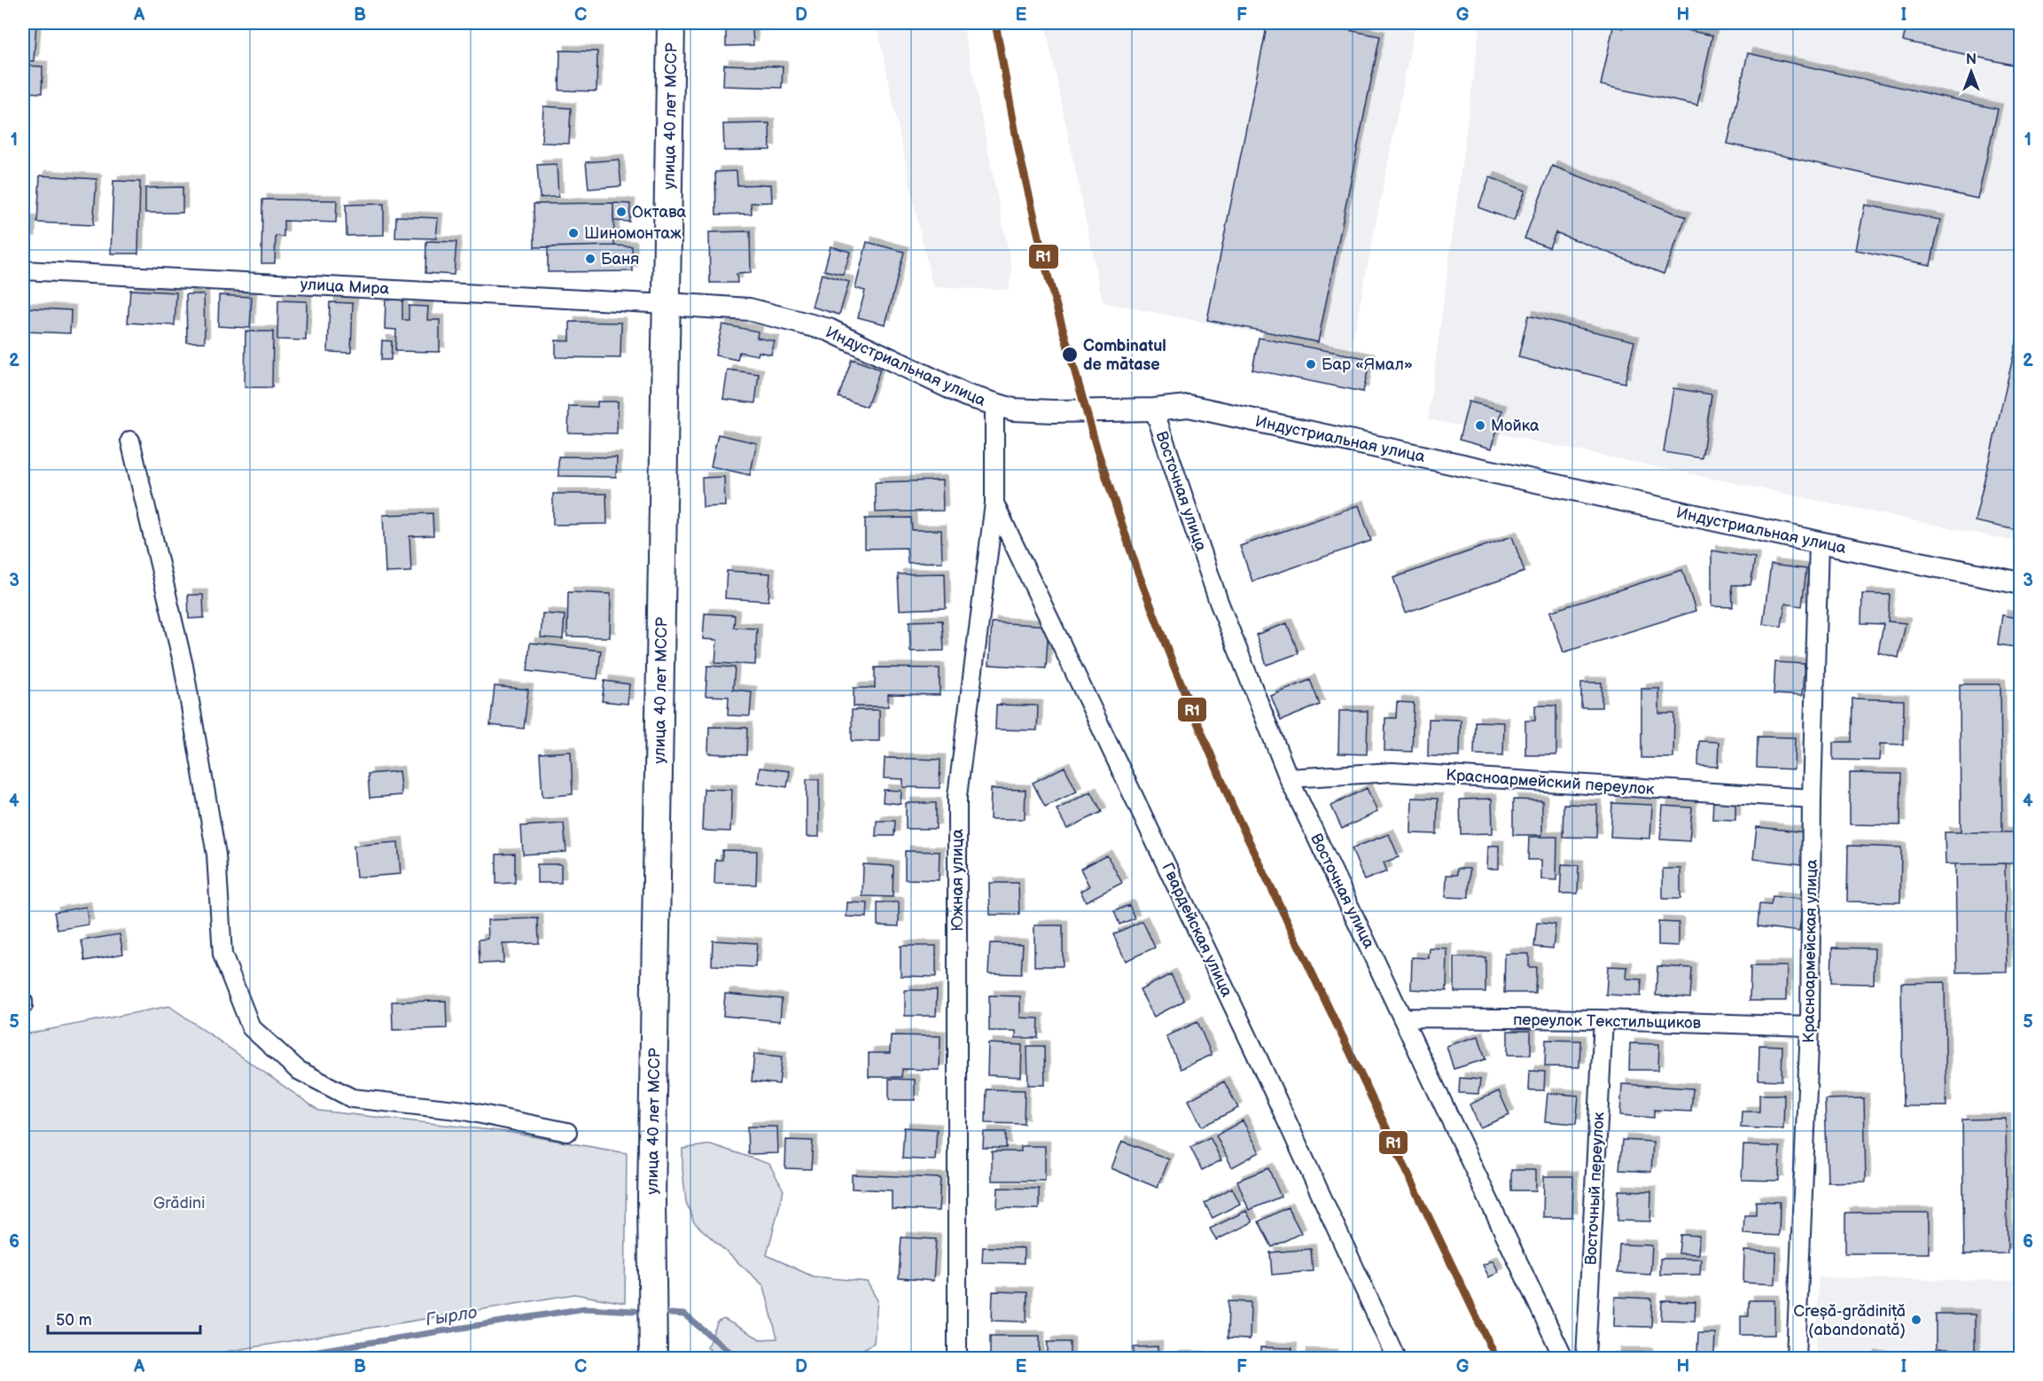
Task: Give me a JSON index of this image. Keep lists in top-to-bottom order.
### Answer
{
  "streets": {
    "main road": ["улица 40 лет МССР"],
    "street": [
      "улица Мира",
      "Индустриальная улица",
      "Восточная улица",
      "Красноармейский переулок",
      "Южная улица",
      "Гвардейская улица",
      "Красноармейская улица",
      "переулок Текстильщиков",
      "Восточный переулок"
    ]
  },
  "crossings": [
    ["улица 40 лет МССР", "улица Мира"],
    ["улица 40 лет МССР", "Индустриальная улица"],
    ["улица Мира", "Индустриальная улица"],
    ["Индустриальная улица", "Восточная улица"],
    ["Индустриальная улица", "Южная улица"],
    ["Индустриальная улица", "Красноармейская улица"],
    ["Восточная улица", "Красноармейский переулок"],
    ["Восточная улица", "переулок Текстильщиков"],
    ["Красноармейский переулок", "Красноармейская улица"],
    ["Южная улица", "Гвардейская улица"],
    ["Красноармейская улица", "переулок Текстильщиков"],
    ["переулок Текстильщиков", "Восточный переулок"]
  ],
  "water": ["Гырло"],
  "parks": ["Grădini"],
  "places": [
    "Октава",
    "Шиномонтаж",
    "Баня",
    "Combinatul de mătase",
    "Бар «Ямал»",
    "Мойка",
    "Creșă-grădiniță (abandonată)"
  ],
  "lines": ["transit line R1"],
  "scale_bar": "50 m",
  "north": "top",
  "grid": {
    "columns": [
      "A",
      "B",
      "C",
      "D",
      "E",
      "F",
      "G",
      "H",
      "I"
    ],
    "rows": [
      "1",
      "2",
      "3",
      "4",
      "5",
      "6"
    ]
  }
}
